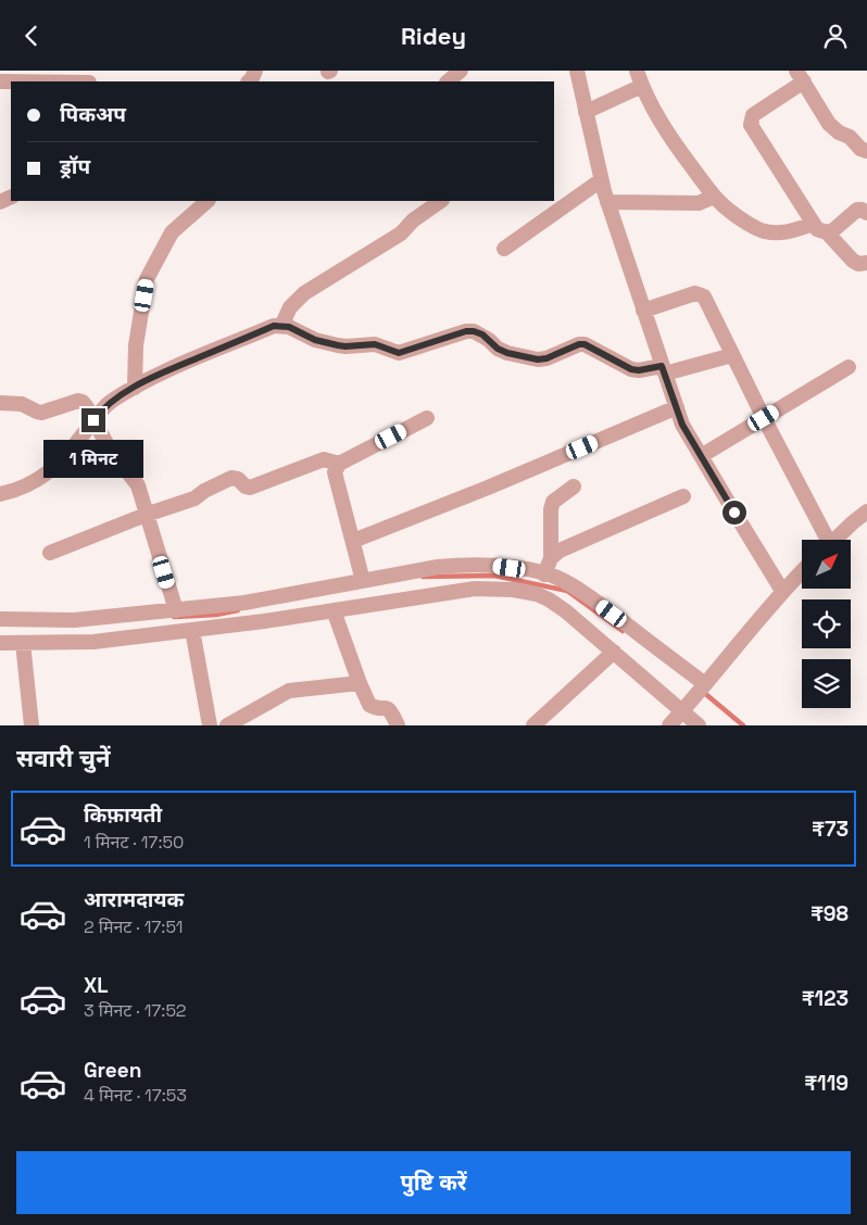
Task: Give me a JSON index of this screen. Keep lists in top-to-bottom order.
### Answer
{
  "north": "top right",
  "page": {
    "header": "Ridey",
    "banner": ["पिकअप", "ड्रॉप"],
    "bubble": "1 मिनट",
    "heading": "सवारी चुनें",
    "list": [
      {
        "name": "किफ़ायती",
        "note": "1 मिनट · 17:50",
        "value": "₹73"
      },
      {
        "name": "आरामदायक",
        "note": "2 मिनट · 17:51",
        "value": "₹98"
      },
      {
        "name": "XL",
        "note": "3 मिनट · 17:52",
        "value": "₹123"
      },
      {
        "name": "Green",
        "note": "4 मिनट · 17:53",
        "value": "₹119"
      }
    ],
    "buttons": "पुष्टि करें"
  }
}
